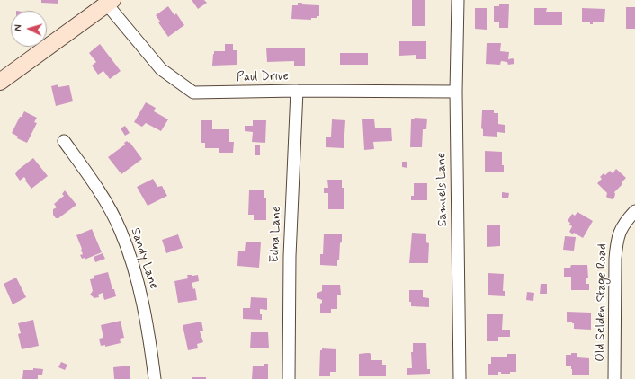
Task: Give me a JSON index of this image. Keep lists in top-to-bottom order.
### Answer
{
  "streets": {
    "street": [
      "Paul Drive",
      "Samuels Lane",
      "Edna Lane",
      "Sandy Lane",
      "Old Selden Stage Road"
    ]
  },
  "crossings": [
    ["Paul Drive", "Samuels Lane"],
    ["Paul Drive", "Edna Lane"]
  ],
  "north": "left"
}
